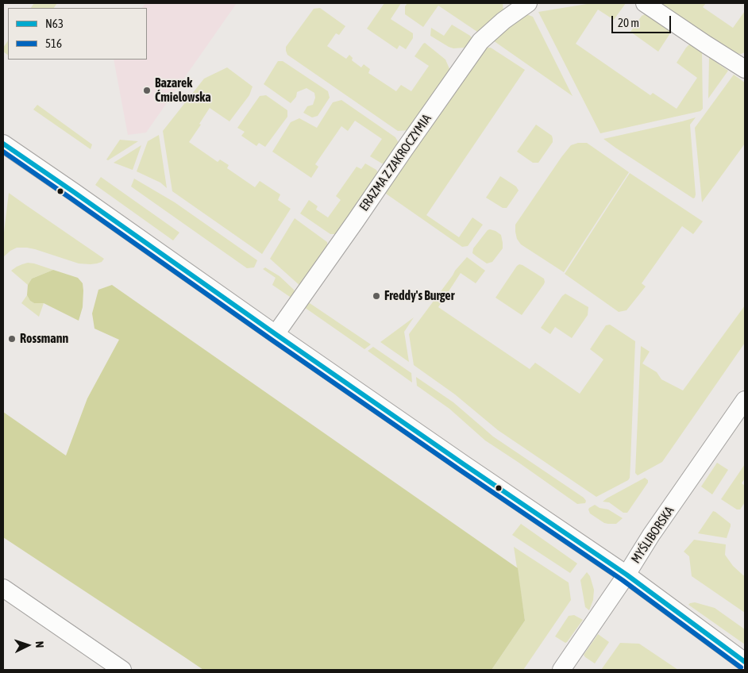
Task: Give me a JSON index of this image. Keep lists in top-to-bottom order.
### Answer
{
  "streets": {
    "street": ["ERAZMA Z ZAKROCZYMIA", "MYŚLIBORSKA"]
  },
  "places": ["Bazarek Ćmielowska", "Freddy's Burger", "Rossmann"],
  "lines": ["transit line N63", "transit line 516"],
  "legend": ["N63", "516"],
  "scale_bar": "20 m",
  "north": "right"
}
